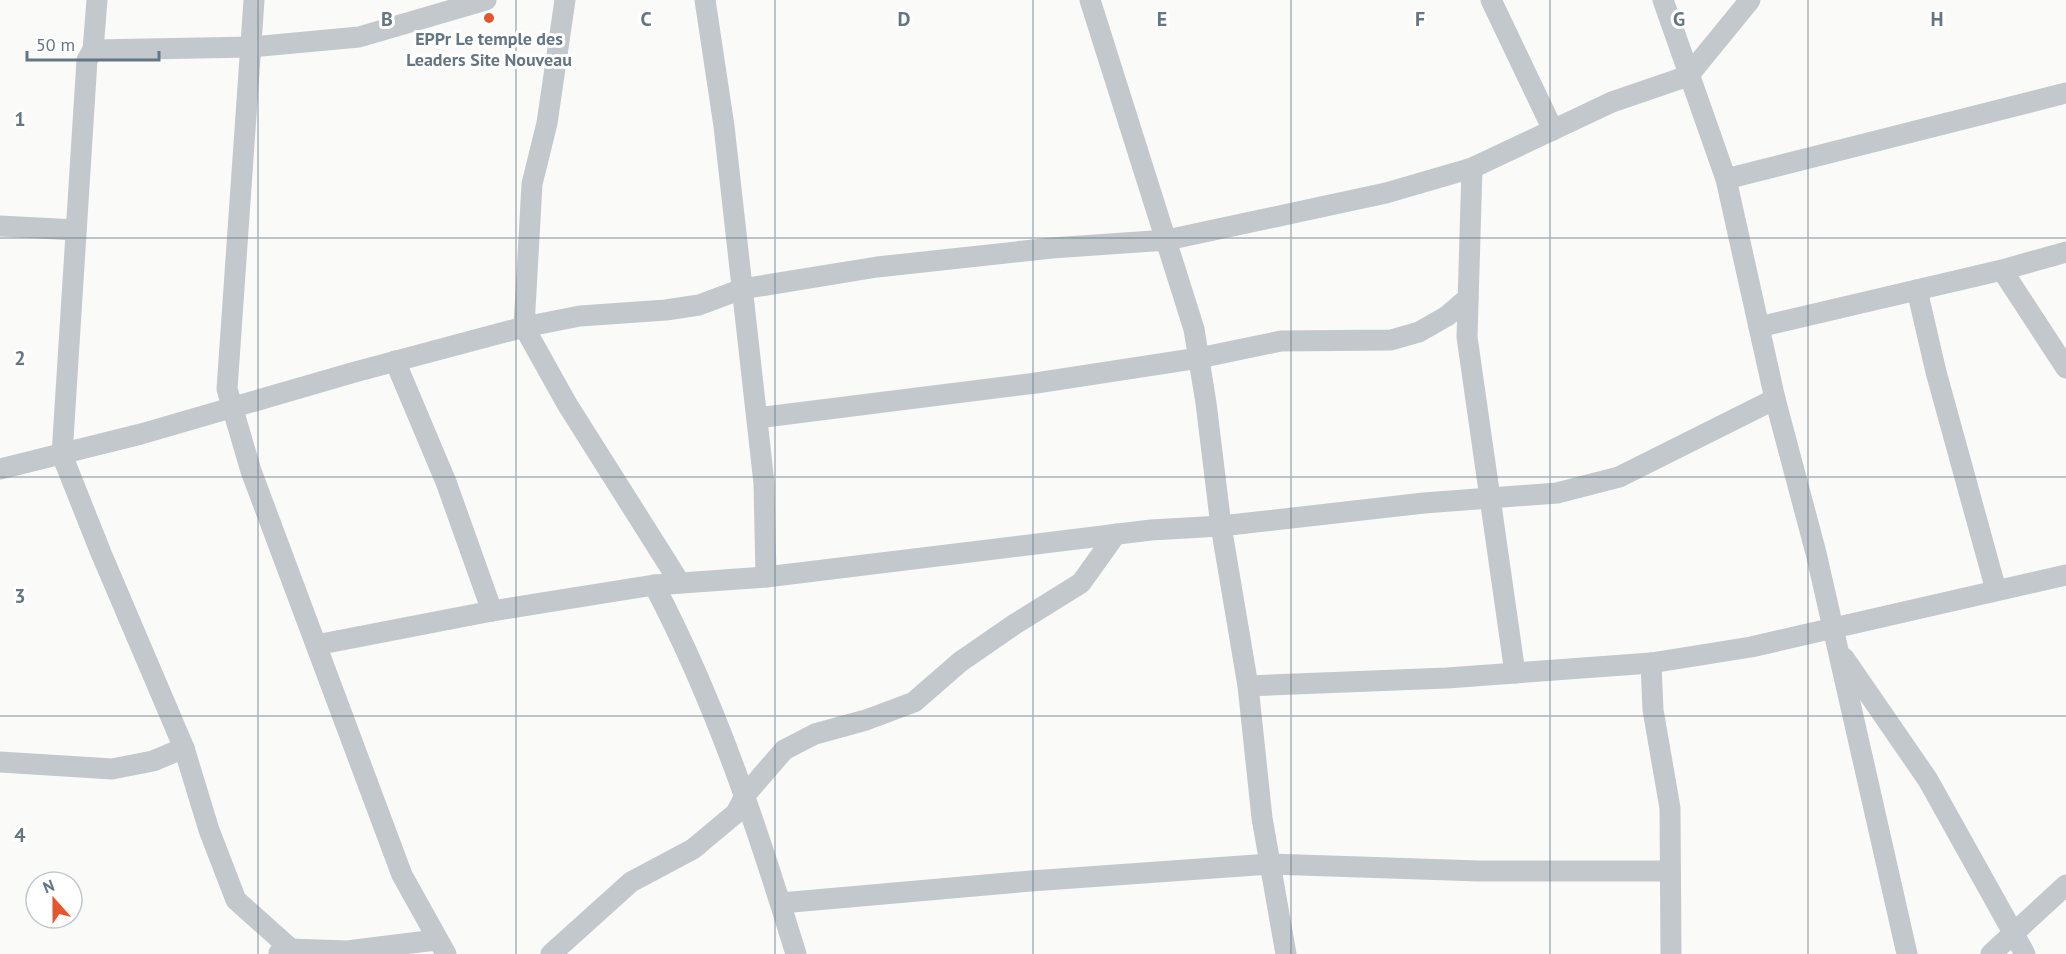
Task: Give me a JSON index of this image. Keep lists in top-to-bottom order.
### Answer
{
  "places": ["EPPr Le temple des Leaders Site Nouveau"],
  "scale_bar": "50 m",
  "north": "top",
  "grid": {
    "columns": [
      "B",
      "C",
      "D",
      "E",
      "F",
      "G",
      "H"
    ],
    "rows": [
      "1",
      "2",
      "3",
      "4"
    ]
  }
}
